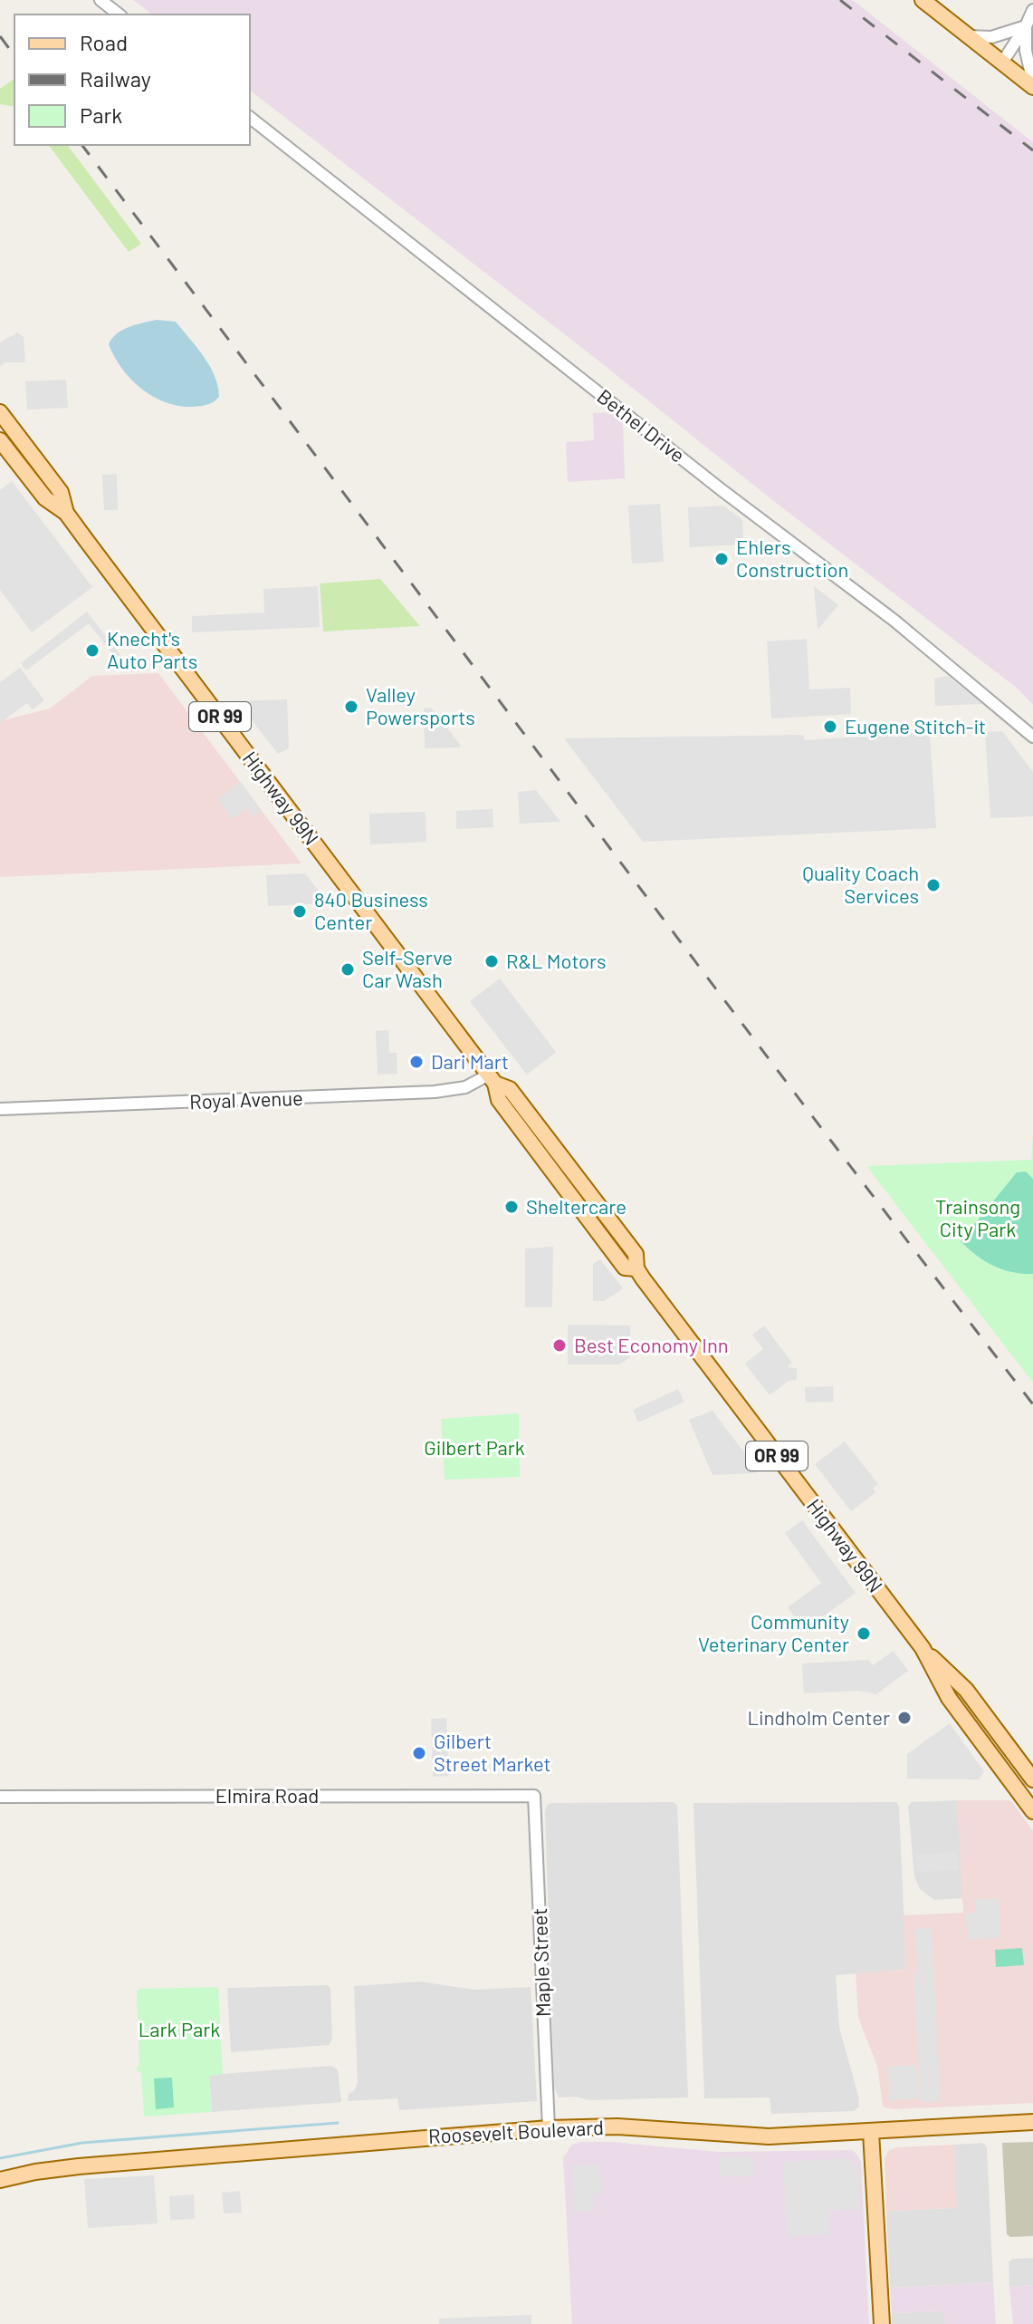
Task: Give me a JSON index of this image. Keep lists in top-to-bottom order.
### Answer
{
  "streets": {
    "main road": ["OR 99", "Highway 99N", "Roosevelt Boulevard"],
    "street": [
      "Bethel Drive",
      "Royal Avenue",
      "Elmira Road",
      "Maple Street"
    ]
  },
  "crossings": [
    ["Highway 99N", "Royal Avenue"],
    ["Elmira Road", "Maple Street"],
    ["Maple Street", "Roosevelt Boulevard"]
  ],
  "parks": ["Trainsong City Park", "Gilbert Park", "Lark Park"],
  "places": [
    "Ehlers Construction",
    "Knecht's Auto Parts",
    "Valley Powersports",
    "Eugene Stitch-it",
    "Quality Coach Services",
    "840 Business Center",
    "R&L Motors",
    "Self-Serve Car Wash",
    "Dari Mart",
    "Sheltercare",
    "Best Economy Inn",
    "Community Veterinary Center",
    "Lindholm Center",
    "Gilbert Street Market"
  ],
  "legend": ["Road", "Railway", "Park"]
}
